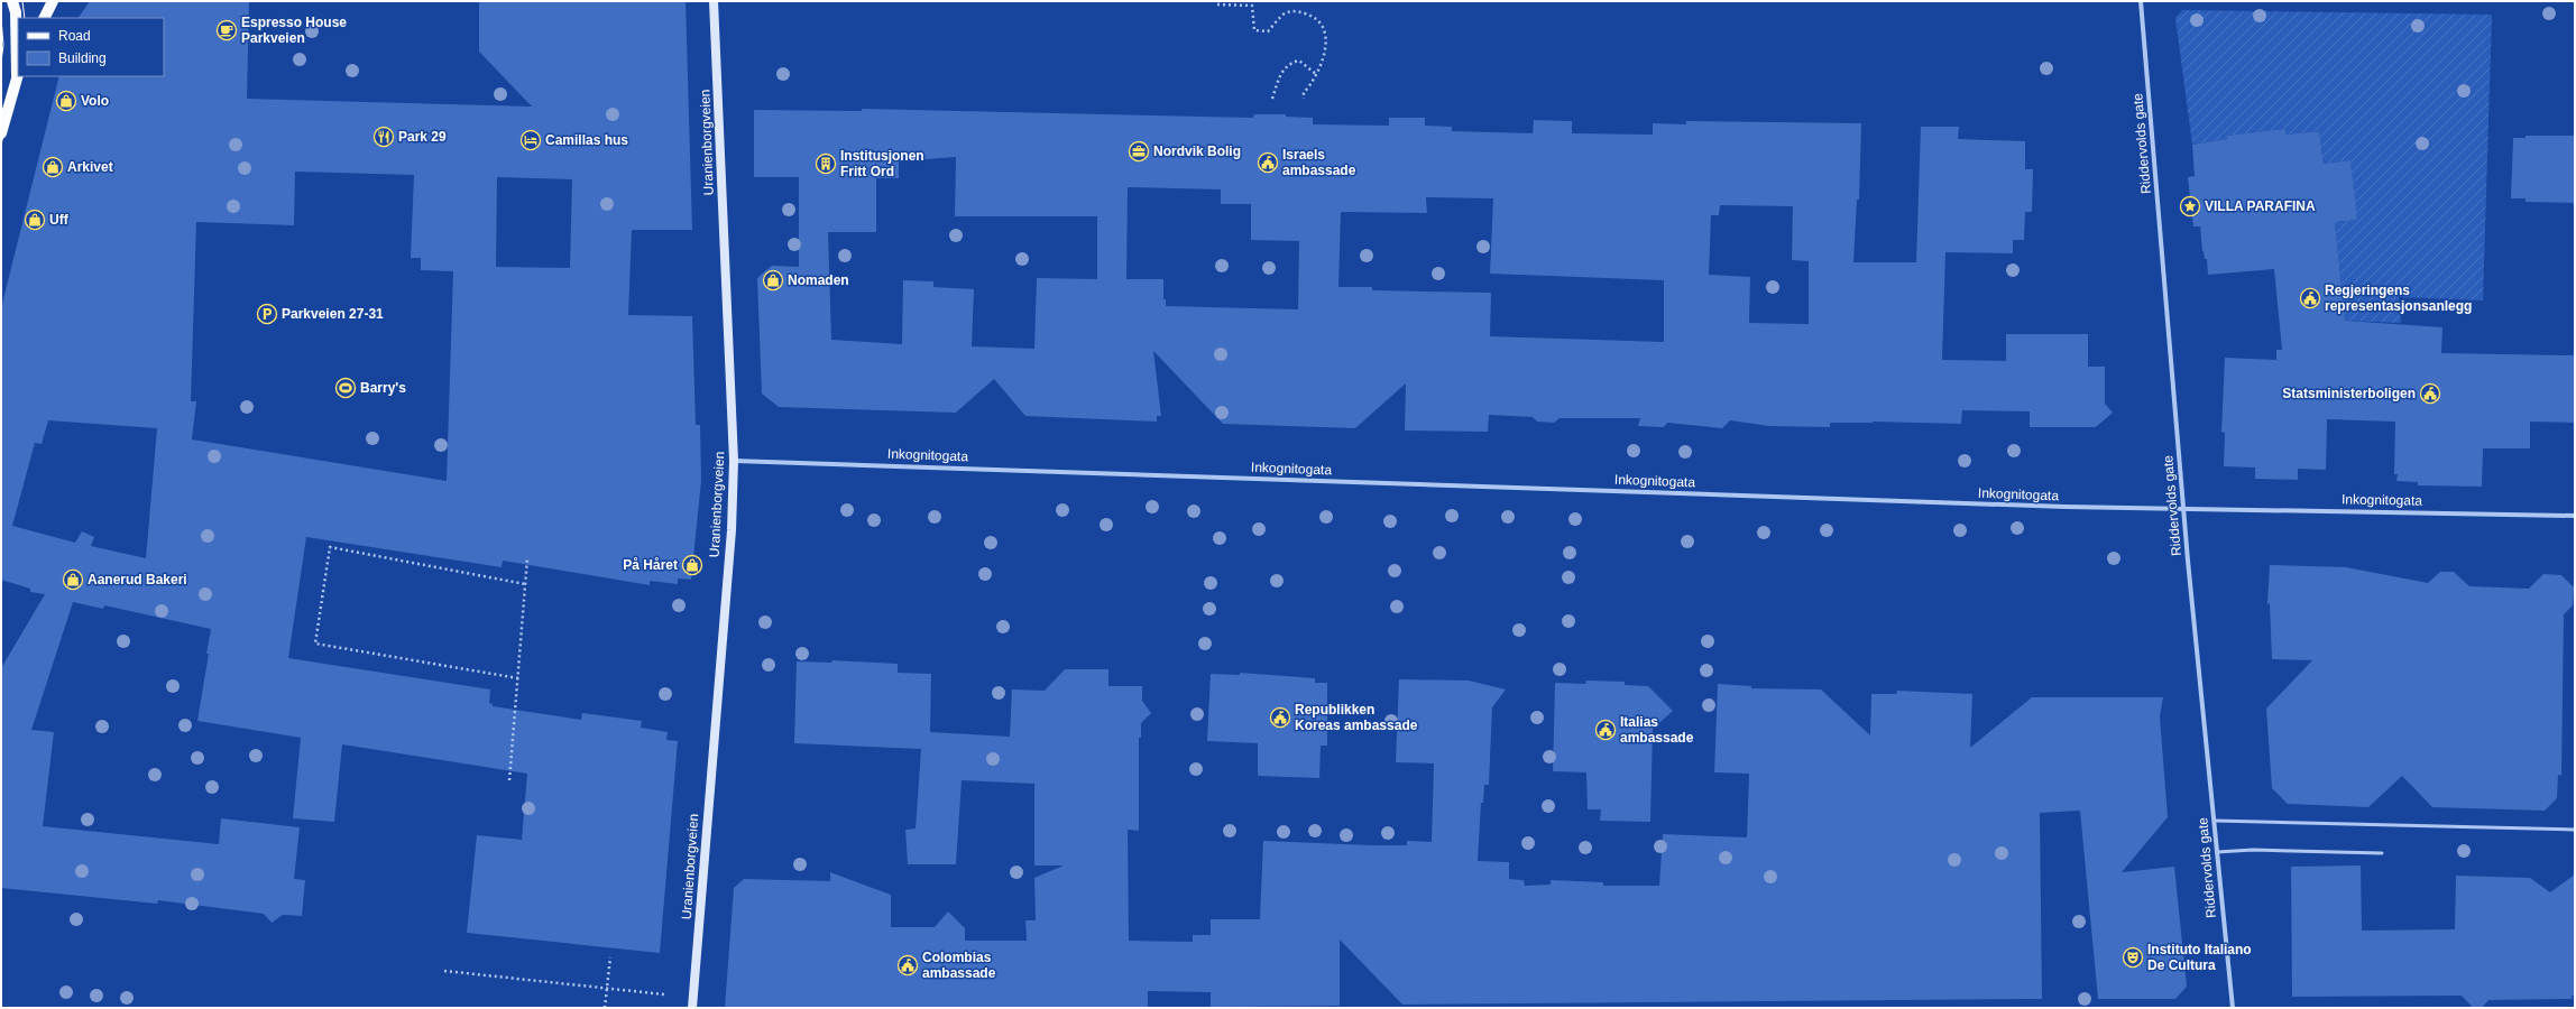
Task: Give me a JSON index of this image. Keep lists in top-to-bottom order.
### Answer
{
  "streets": {
    "street": ["Uranienborgveien", "Riddervolds gate", "Inkognitogata"]
  },
  "crossings": [
    ["Uranienborgveien", "Inkognitogata"],
    ["Riddervolds gate", "Inkognitogata"]
  ],
  "places": {
    "cafe": ["Espresso House Parkveien"],
    "shop": [
      "Volo",
      "Arkivet",
      "Uff",
      "Nomaden",
      "På Håret",
      "Aanerud Bakeri"
    ],
    "restaurant": ["Park 29"],
    "hotel": ["Camillas hus"],
    "office": ["Nordvik Bolig"],
    "public building": [
      "Israels ambassade",
      "Regjeringens representasjonsanlegg",
      "Statsministerboligen",
      "Republikken Koreas ambassade",
      "Italias ambassade",
      "Colombias ambassade"
    ],
    "building": ["Institusjonen Fritt Ord"],
    "place": ["VILLA PARAFINA"],
    "parking": ["Parkveien 27-31"],
    "sports": ["Barry's"],
    "theatre": ["Instituto Italiano De Cultura"]
  },
  "legend": ["Road", "Building"]
}
